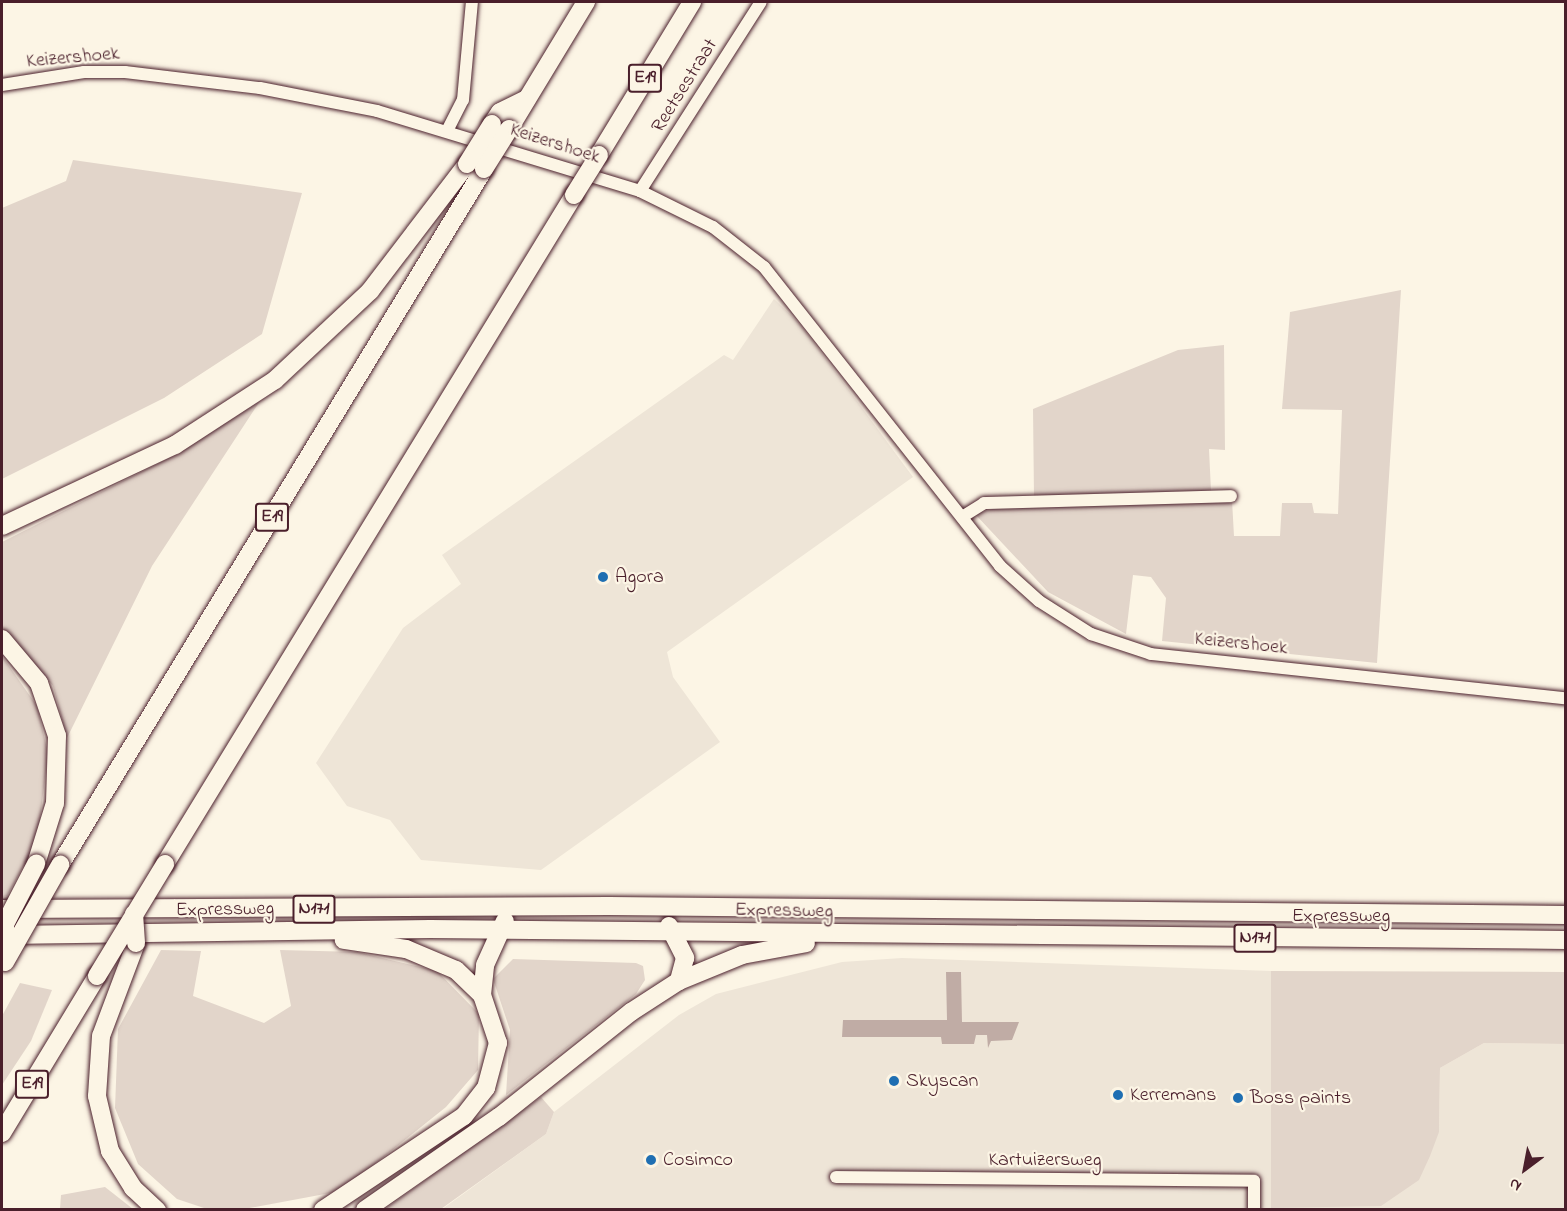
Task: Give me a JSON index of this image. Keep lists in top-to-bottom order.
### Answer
{
  "streets": {
    "highway": ["E19", "N171", "Expressweg"],
    "street": ["Keizershoek", "Reetsestraat", "Kartuizersweg"]
  },
  "crossings": [
    ["Keizershoek", "Reetsestraat"]
  ],
  "places": [
    "Agora",
    "Skyscan",
    "Kerremans",
    "Boss paints",
    "Cosimco"
  ],
  "north": "bottom left"
}
